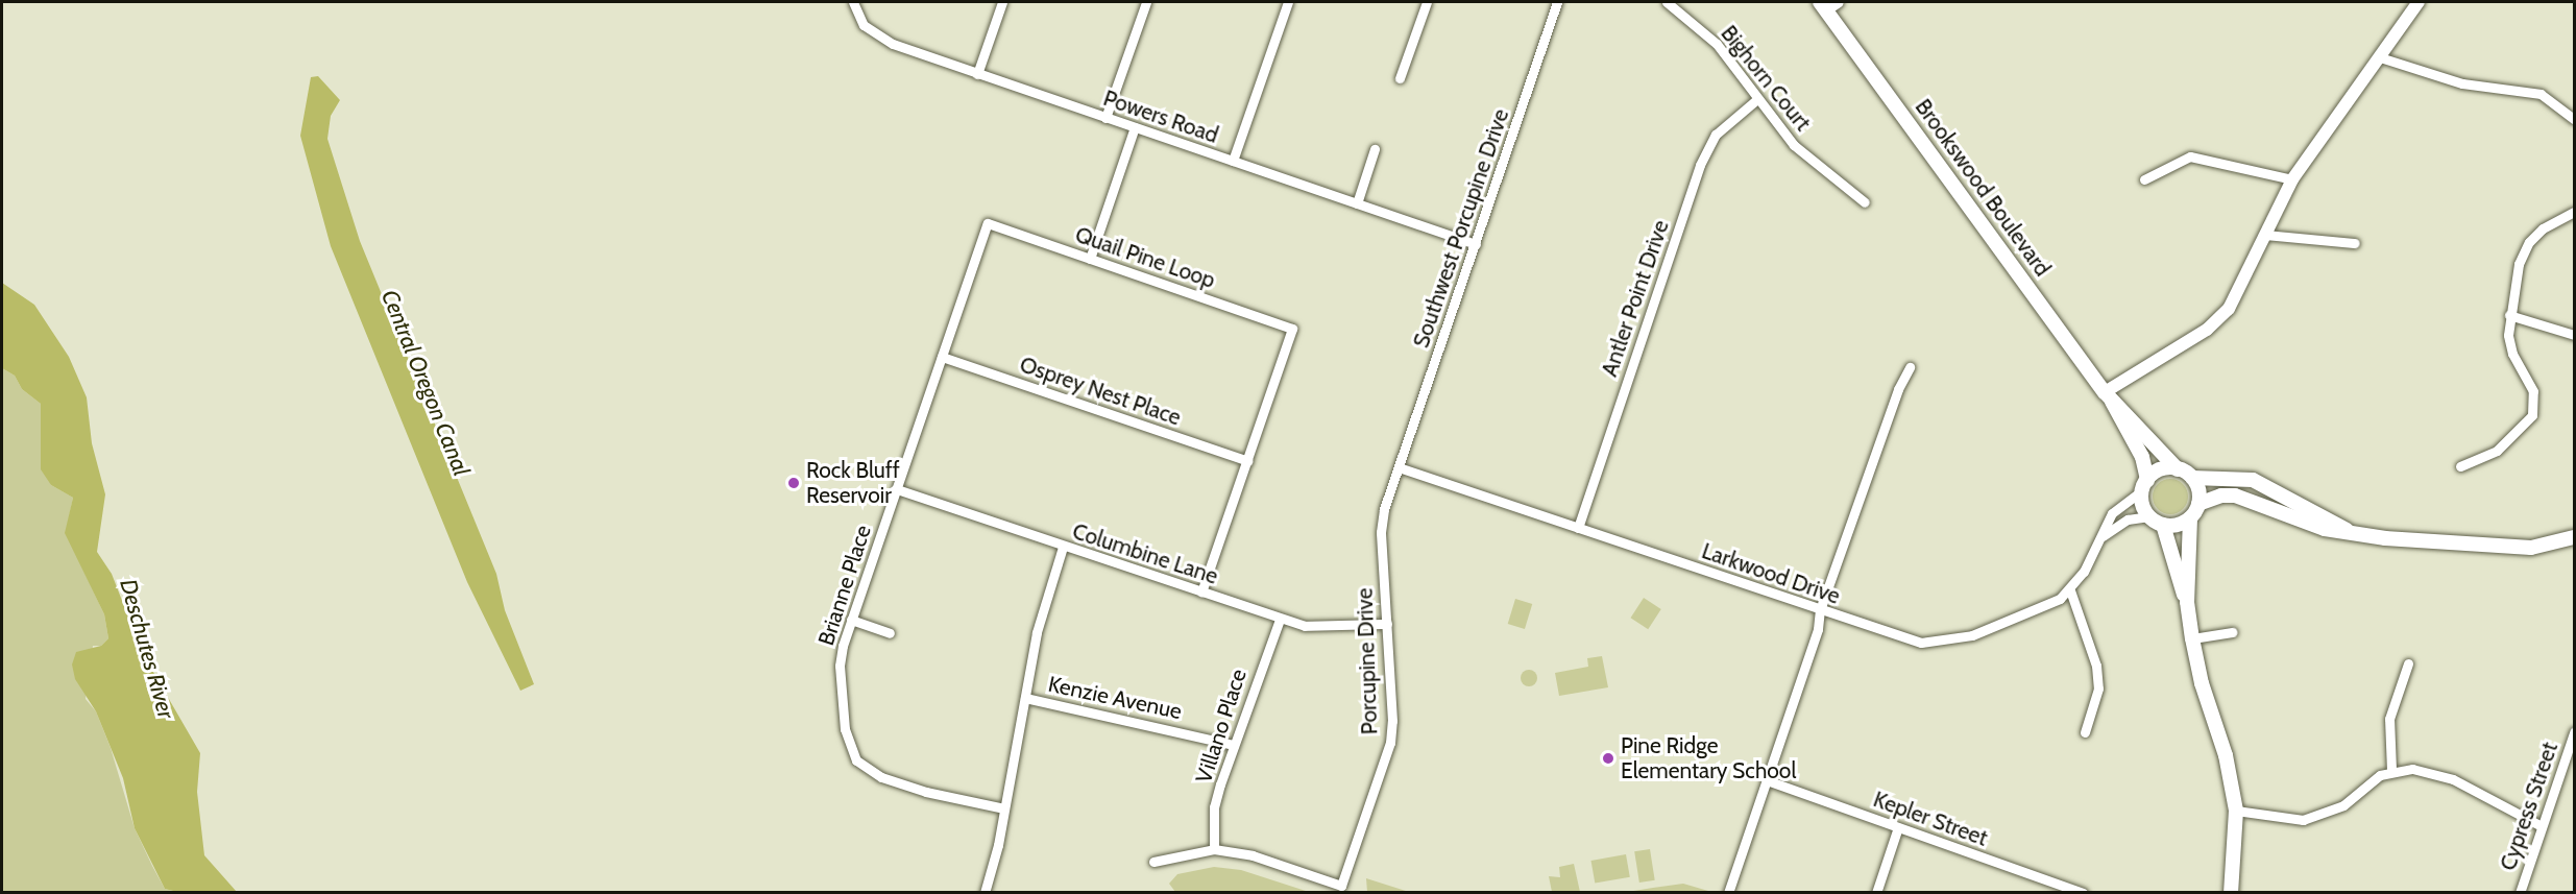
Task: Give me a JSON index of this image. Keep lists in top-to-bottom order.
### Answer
{
  "streets": {
    "main road": ["Brookswood Boulevard"],
    "street": [
      "Bighorn Court",
      "Powers Road",
      "Southwest Porcupine Drive",
      "Quail Pine Loop",
      "Antler Point Drive",
      "Osprey Nest Place",
      "Columbine Lane",
      "Larkwood Drive",
      "Brianne Place",
      "Porcupine Drive",
      "Kenzie Avenue",
      "Villano Place",
      "Cypress Street",
      "Kepler Street"
    ]
  },
  "crossings": [
    ["Bighorn Court", "Antler Point Drive"],
    ["Powers Road", "Southwest Porcupine Drive"],
    ["Southwest Porcupine Drive", "Larkwood Drive"],
    ["Southwest Porcupine Drive", "Porcupine Drive"],
    ["Quail Pine Loop", "Osprey Nest Place"],
    ["Quail Pine Loop", "Columbine Lane"],
    ["Quail Pine Loop", "Brianne Place"],
    ["Antler Point Drive", "Larkwood Drive"],
    ["Columbine Lane", "Brianne Place"],
    ["Columbine Lane", "Porcupine Drive"],
    ["Columbine Lane", "Kenzie Avenue"],
    ["Columbine Lane", "Villano Place"],
    ["Larkwood Drive", "Porcupine Drive"],
    ["Brianne Place", "Kenzie Avenue"],
    ["Porcupine Drive", "Villano Place"],
    ["Kenzie Avenue", "Villano Place"]
  ],
  "water": ["Central Oregon Canal", "Deschutes River"],
  "places": ["Rock Bluff Reservoir", "Pine Ridge Elementary School"]
}
